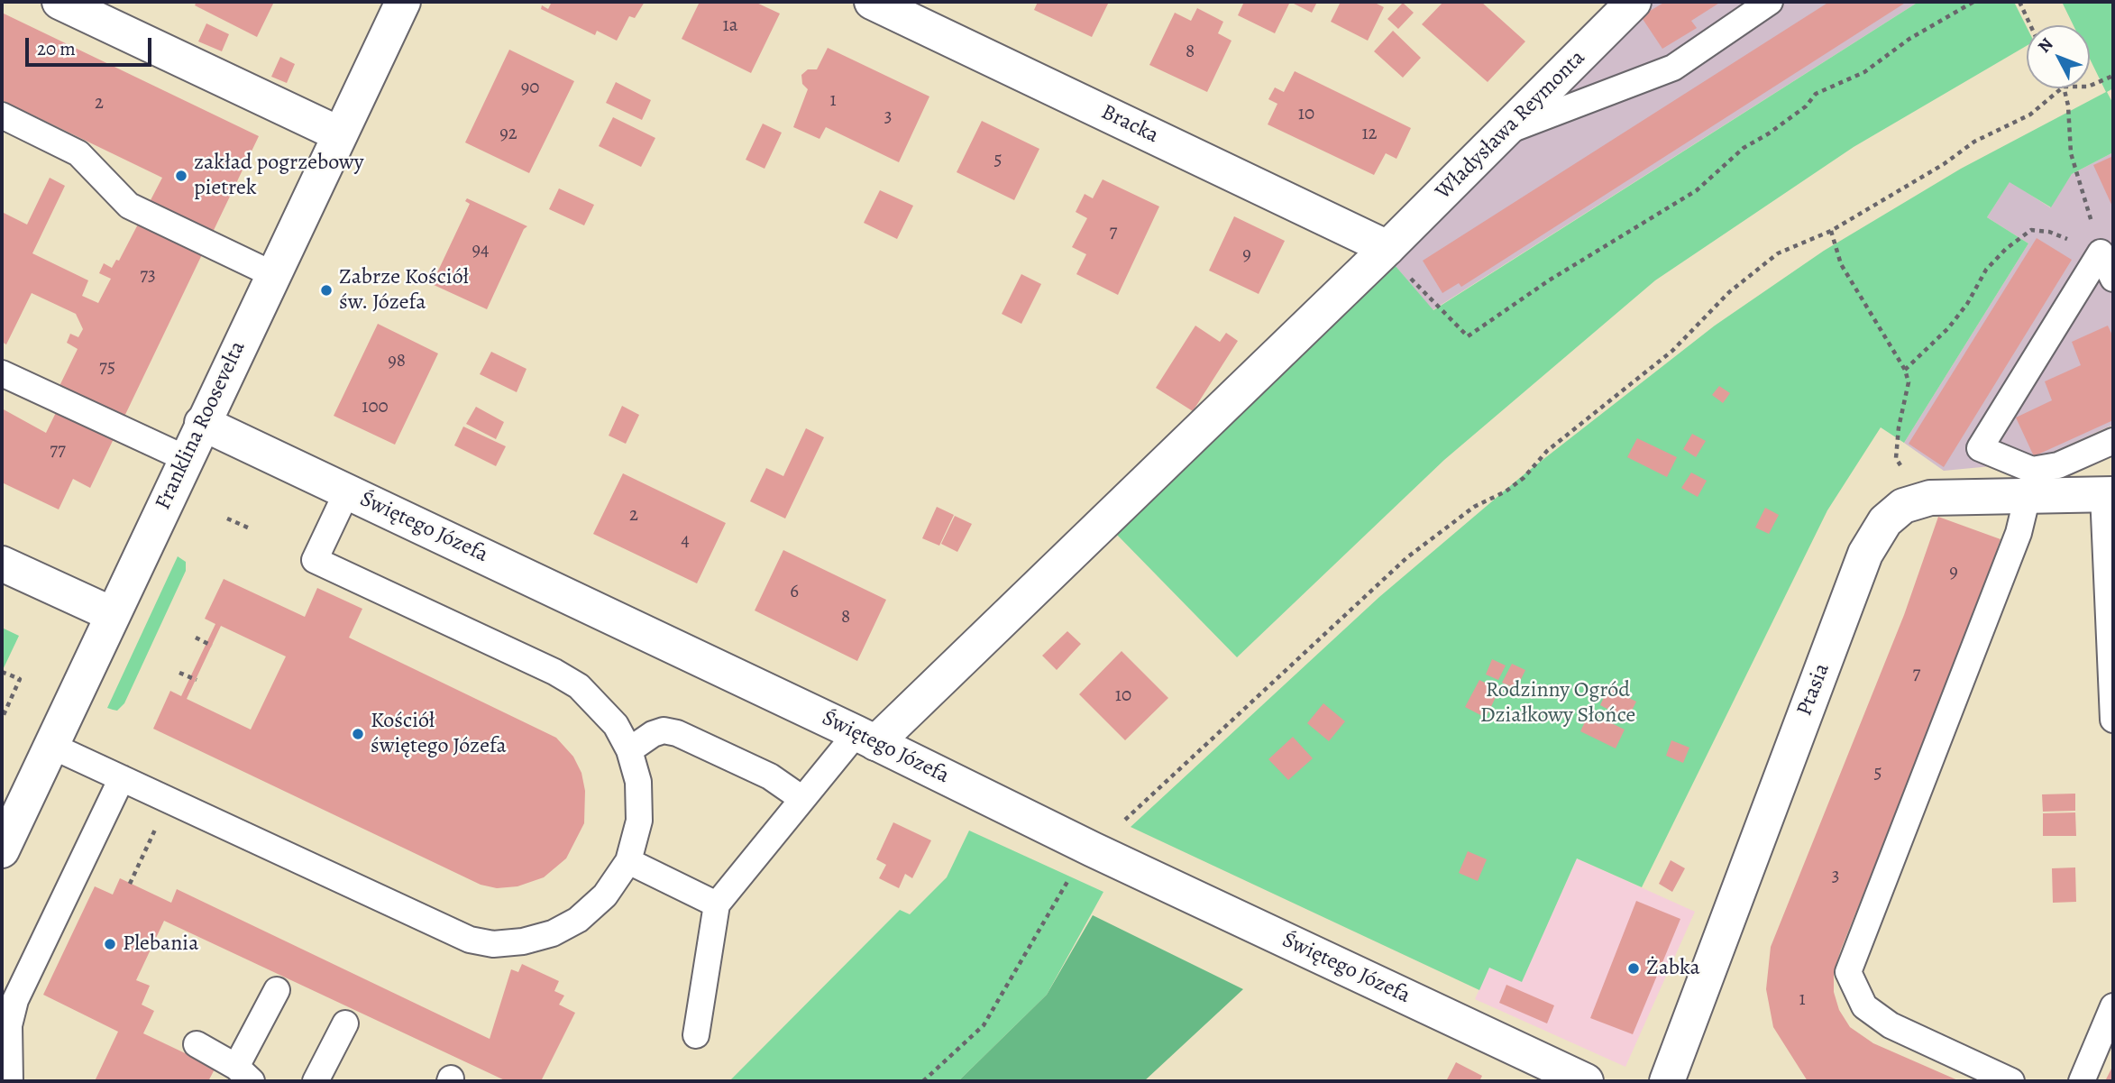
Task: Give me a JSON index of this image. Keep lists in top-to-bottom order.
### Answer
{
  "streets": {
    "street": [
      "Bracka",
      "Władysława Reymonta",
      "Franklina Roosevelta",
      "Świętego Józefa",
      "Ptasia"
    ]
  },
  "crossings": [
    ["Bracka", "Władysława Reymonta"],
    ["Władysława Reymonta", "Świętego Józefa"],
    ["Franklina Roosevelta", "Świętego Józefa"]
  ],
  "parks": ["Rodzinny Ogród Działkowy Słońce"],
  "places": [
    "zakład pogrzebowy pietrek",
    "Zabrze Kościół św. Józefa",
    "Kościół świętego Józefa",
    "Plebania",
    "Żabka"
  ],
  "house_numbers": [
    "1a",
    "8",
    "90",
    "1",
    "2",
    "10",
    "3",
    "92",
    "12",
    "5",
    "7",
    "94",
    "9",
    "73",
    "98",
    "75",
    "100",
    "77",
    "2",
    "4",
    "9",
    "6",
    "8",
    "7",
    "10",
    "5",
    "3",
    "1"
  ],
  "scale_bar": "20 m",
  "north": "top left"
}
